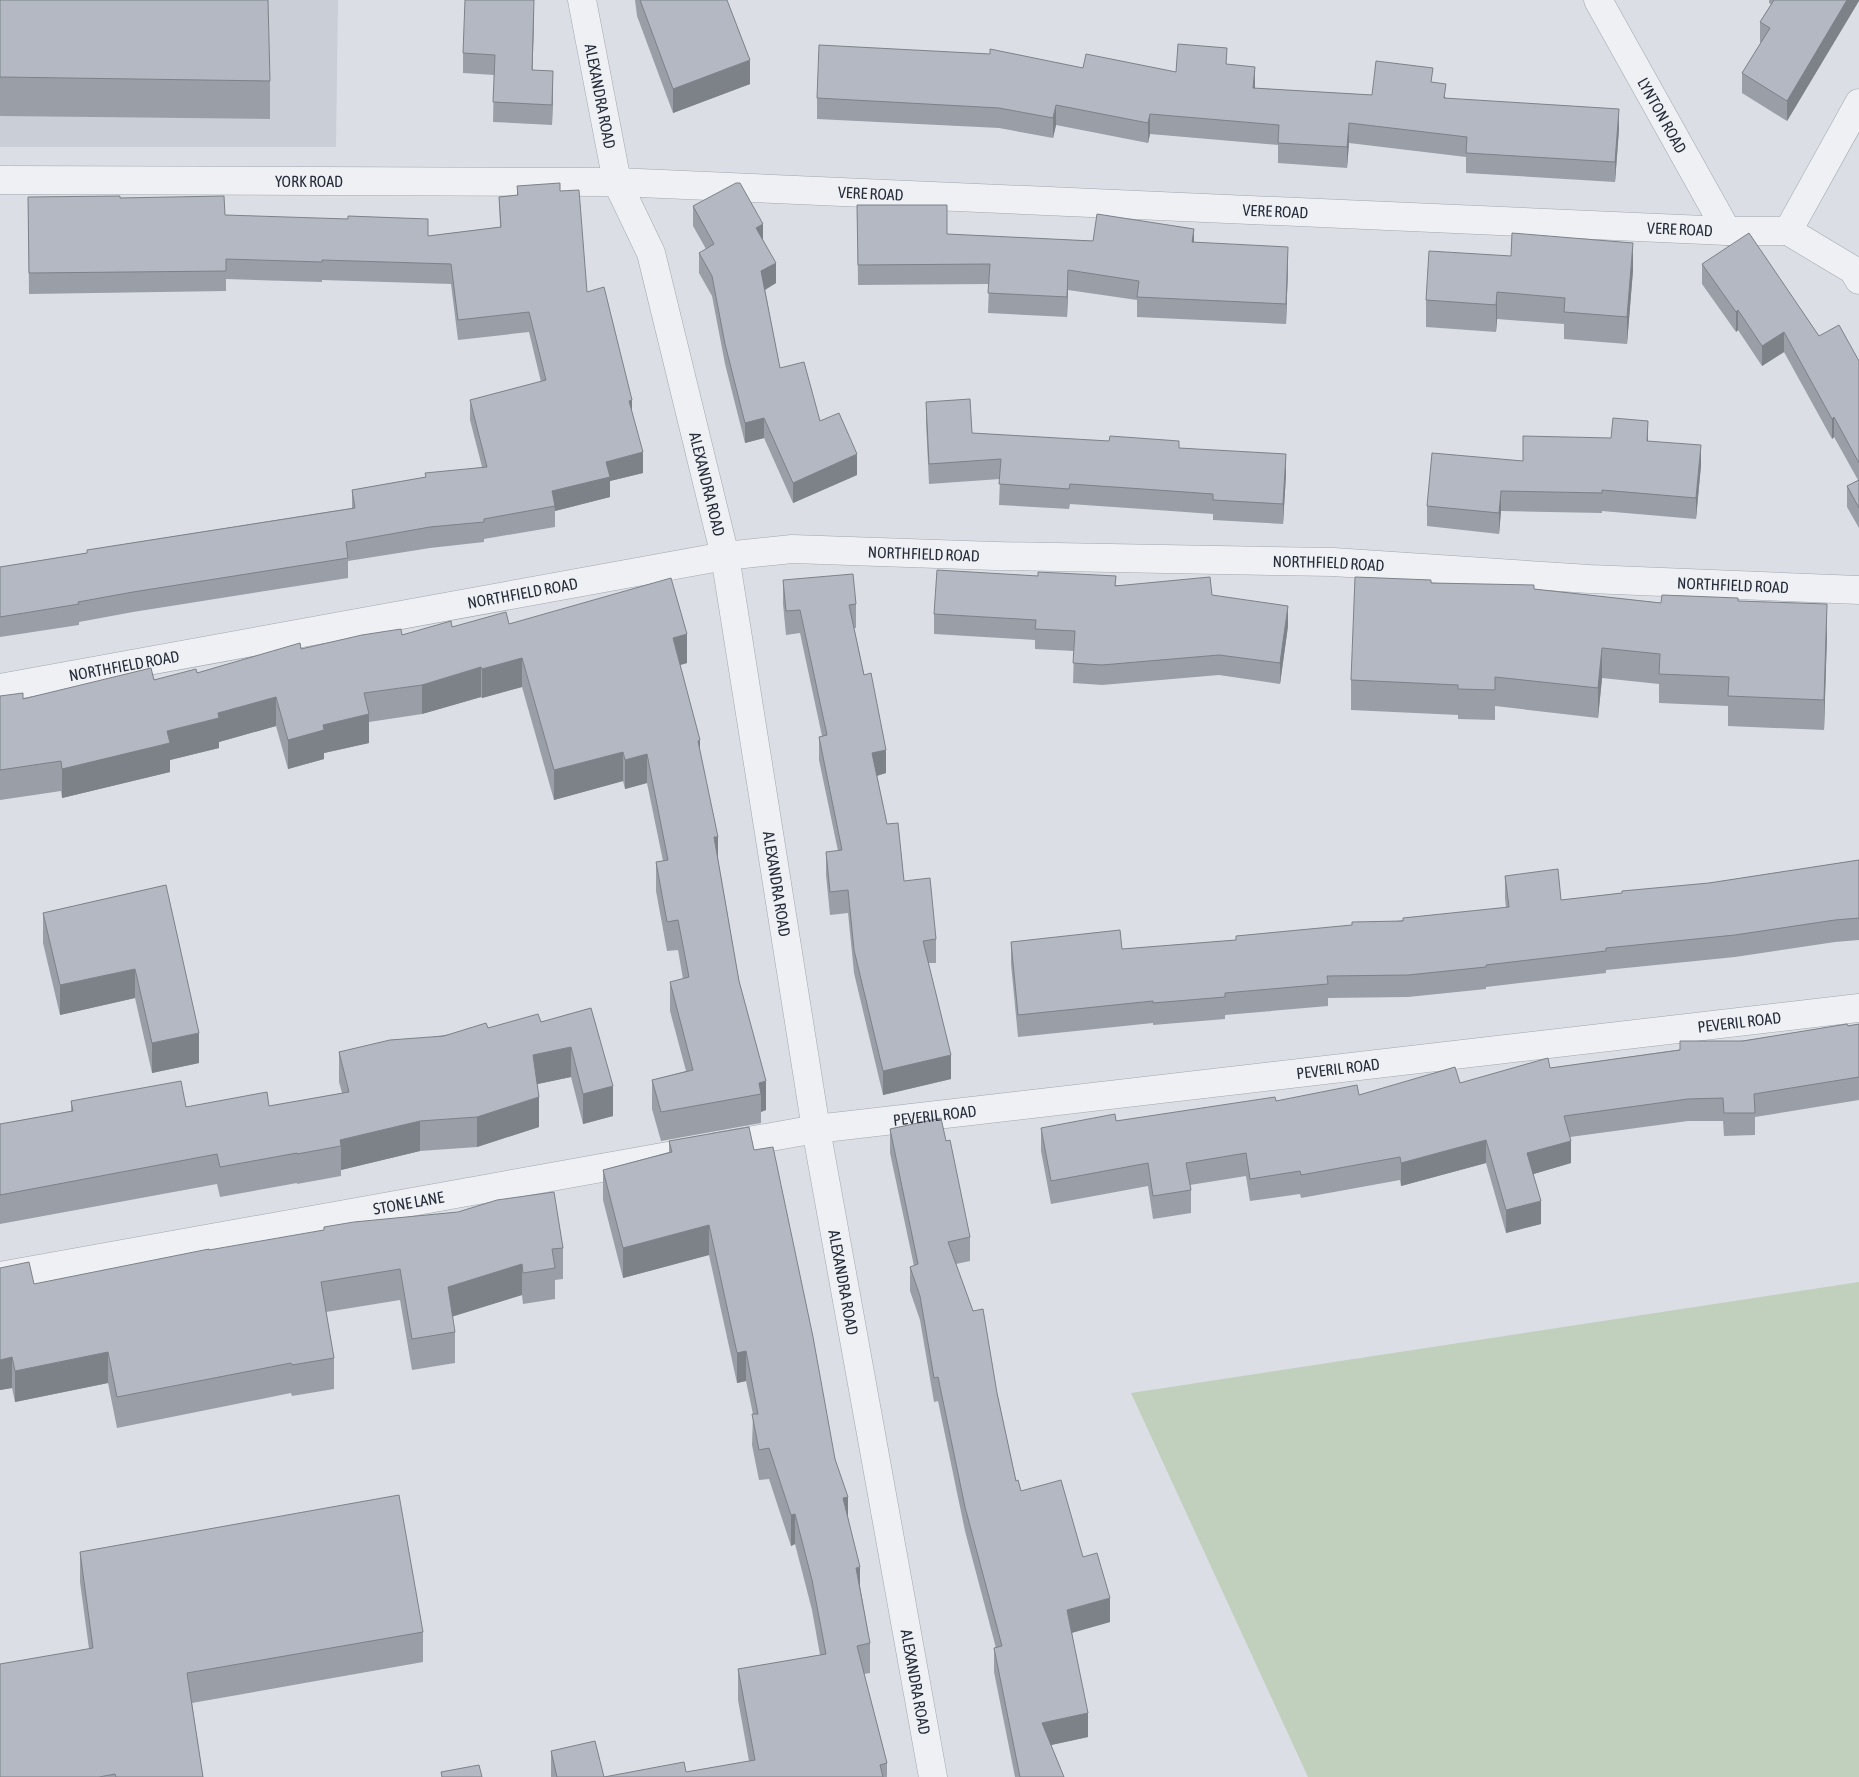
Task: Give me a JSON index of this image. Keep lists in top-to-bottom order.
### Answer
{
  "streets": {
    "street": [
      "ALEXANDRA ROAD",
      "LYNTON ROAD",
      "YORK ROAD",
      "VERE ROAD",
      "NORTHFIELD ROAD",
      "PEVERIL ROAD",
      "STONE LANE"
    ]
  },
  "crossings": [
    ["ALEXANDRA ROAD", "YORK ROAD"],
    ["ALEXANDRA ROAD", "VERE ROAD"],
    ["ALEXANDRA ROAD", "NORTHFIELD ROAD"],
    ["ALEXANDRA ROAD", "PEVERIL ROAD"],
    ["ALEXANDRA ROAD", "STONE LANE"],
    ["LYNTON ROAD", "VERE ROAD"],
    ["YORK ROAD", "VERE ROAD"],
    ["PEVERIL ROAD", "STONE LANE"]
  ]
}
